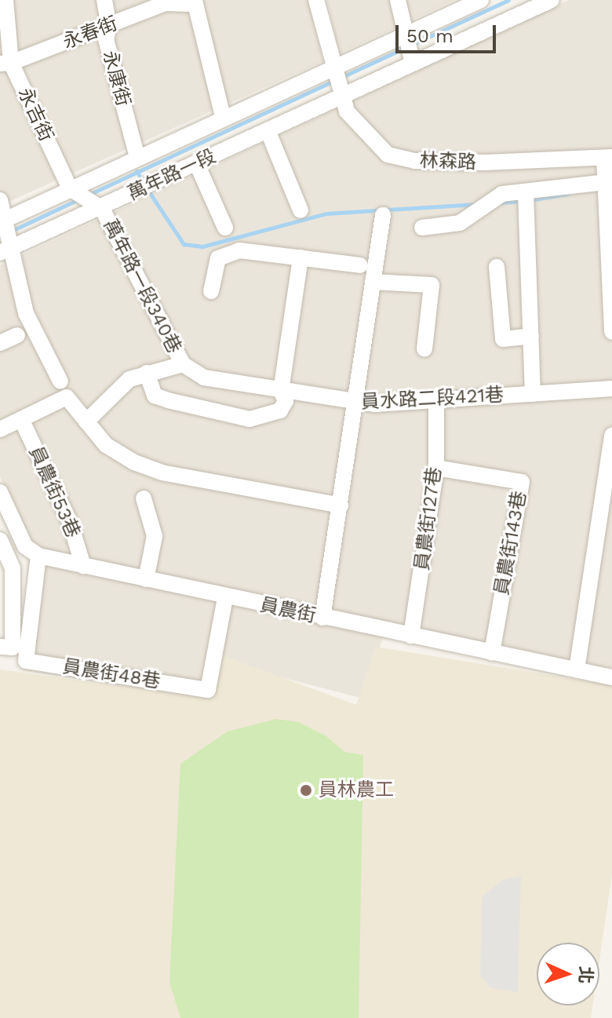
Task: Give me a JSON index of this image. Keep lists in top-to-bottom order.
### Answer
{
  "streets": {
    "street": [
      "永春街",
      "永康街",
      "永吉街",
      "林森路",
      "萬年路一段",
      "萬年路一段340巷",
      "員水路二段421巷",
      "員農街53巷",
      "員農街127巷",
      "員農街143巷",
      "員農街",
      "員農街48巷"
    ]
  },
  "crossings": [
    ["永春街", "永康街"],
    ["永春街", "永吉街"],
    ["永康街", "萬年路一段"],
    ["永吉街", "萬年路一段"],
    ["林森路", "萬年路一段"],
    ["萬年路一段", "萬年路一段340巷"],
    ["萬年路一段340巷", "員水路二段421巷"],
    ["員水路二段421巷", "員農街127巷"],
    ["員農街53巷", "員農街"],
    ["員農街127巷", "員農街143巷"],
    ["員農街127巷", "員農街"],
    ["員農街143巷", "員農街"],
    ["員農街", "員農街48巷"]
  ],
  "places": ["員林農工"],
  "scale_bar": "50 m",
  "north": "right"
}
